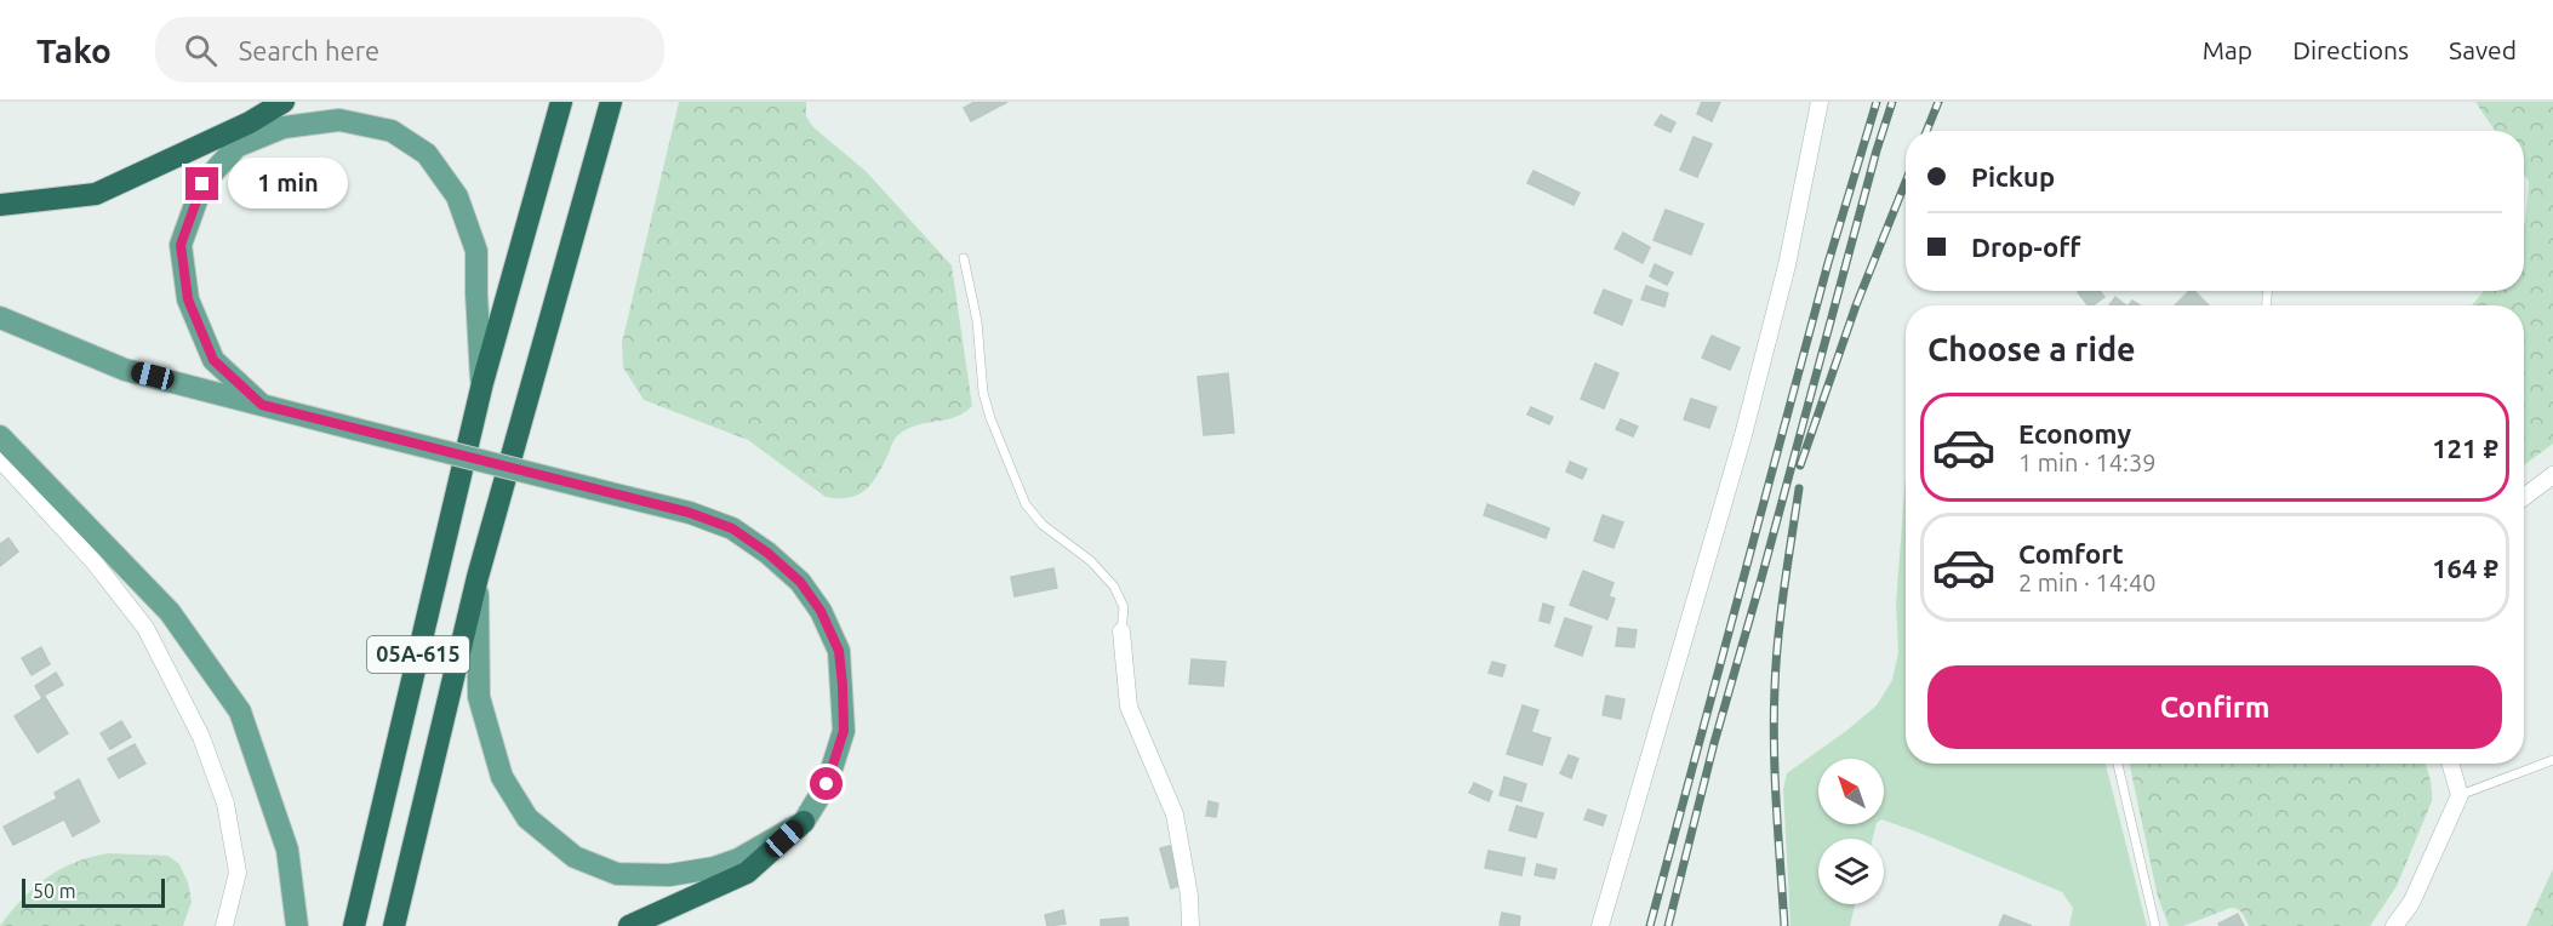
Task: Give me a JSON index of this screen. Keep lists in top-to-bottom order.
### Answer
{
  "streets": {
    "highway": ["05А-615"]
  },
  "scale_bar": "50 m",
  "north": "top left",
  "page": {
    "header": "Tako",
    "search": "Search here",
    "nav": ["Map", "Directions", "Saved"],
    "banner": ["Pickup", "Drop-off"],
    "bubble": "1 min",
    "heading": "Choose a ride",
    "list": [
      {
        "name": "Economy",
        "note": "1 min · 14:39",
        "value": "121 ₽"
      },
      {
        "name": "Comfort",
        "note": "2 min · 14:40",
        "value": "164 ₽"
      }
    ],
    "buttons": "Confirm",
    "scale": "50 m"
  }
}
